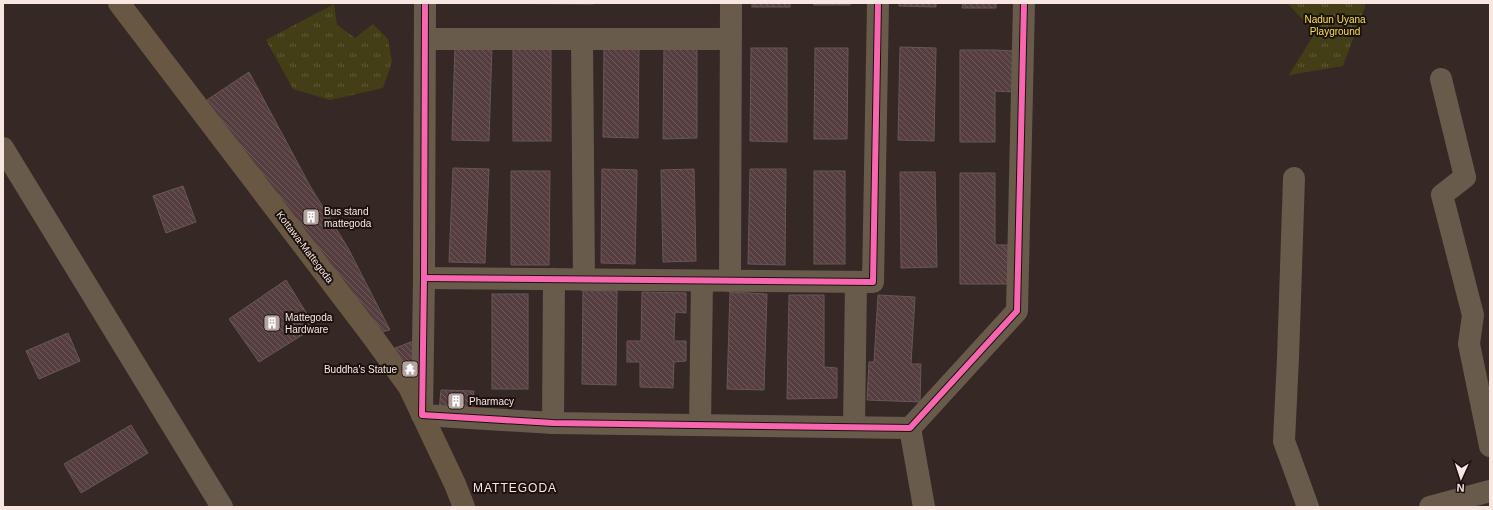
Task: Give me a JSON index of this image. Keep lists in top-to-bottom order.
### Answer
{
  "streets": {
    "main road": ["Kottawa-Mattegoda"]
  },
  "districts": ["MATTEGODA"],
  "parks": ["Nadun Uyana Playground"],
  "places": {
    "building": ["Bus stand mattegoda", "Mattegoda Hardware", "Pharmacy"],
    "temple": ["Buddha's Statue"]
  },
  "north": "bottom"
}
